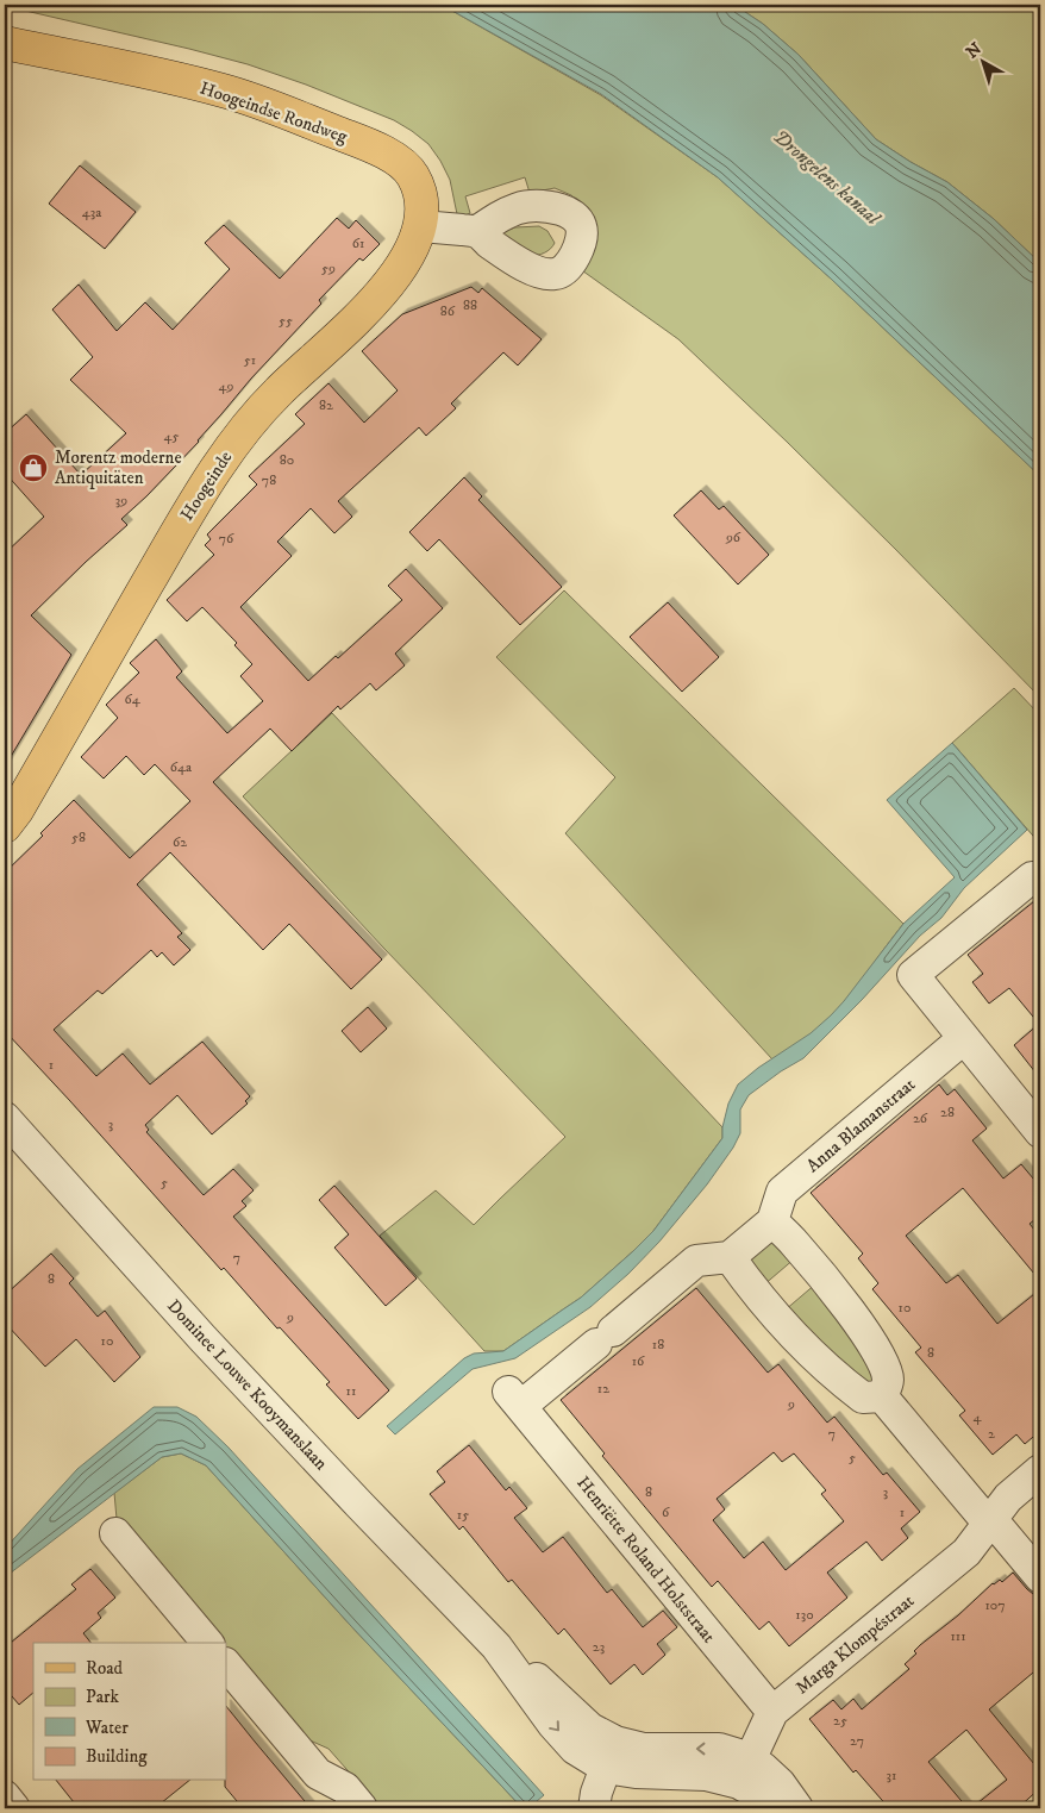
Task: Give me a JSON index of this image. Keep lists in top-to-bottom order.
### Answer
{
  "streets": {
    "main road": ["Hoogeindse Rondweg", "Hoogeinde"],
    "street": [
      "Anna Blamanstraat",
      "Dominee Louwe Kooymanslaan",
      "Henriëtte Roland Holststraat",
      "Marga Klompéstraat"
    ]
  },
  "crossings": [
    ["Hoogeindse Rondweg", "Hoogeinde"],
    ["Dominee Louwe Kooymanslaan", "Marga Klompéstraat"],
    ["Henriëtte Roland Holststraat", "Marga Klompéstraat"]
  ],
  "water": ["Drongelens kanaal"],
  "places": {
    "shop": ["Morentz moderne Antiquitäten"]
  },
  "house_numbers": [
    "43a",
    "61",
    "59",
    "88",
    "86",
    "55",
    "51",
    "49",
    "82",
    "45",
    "80",
    "78",
    "39",
    "96",
    "76",
    "64",
    "64a",
    "58",
    "62",
    "1",
    "28",
    "26",
    "3",
    "5",
    "7",
    "8",
    "10",
    "9",
    "10",
    "18",
    "8",
    "16",
    "12",
    "11",
    "9",
    "4",
    "7",
    "2",
    "5",
    "8",
    "3",
    "6",
    "1",
    "15",
    "107",
    "130",
    "111",
    "23",
    "25",
    "27",
    "31"
  ],
  "legend": [
    "Road",
    "Park",
    "Water",
    "Building"
  ],
  "north": "top left"
}
